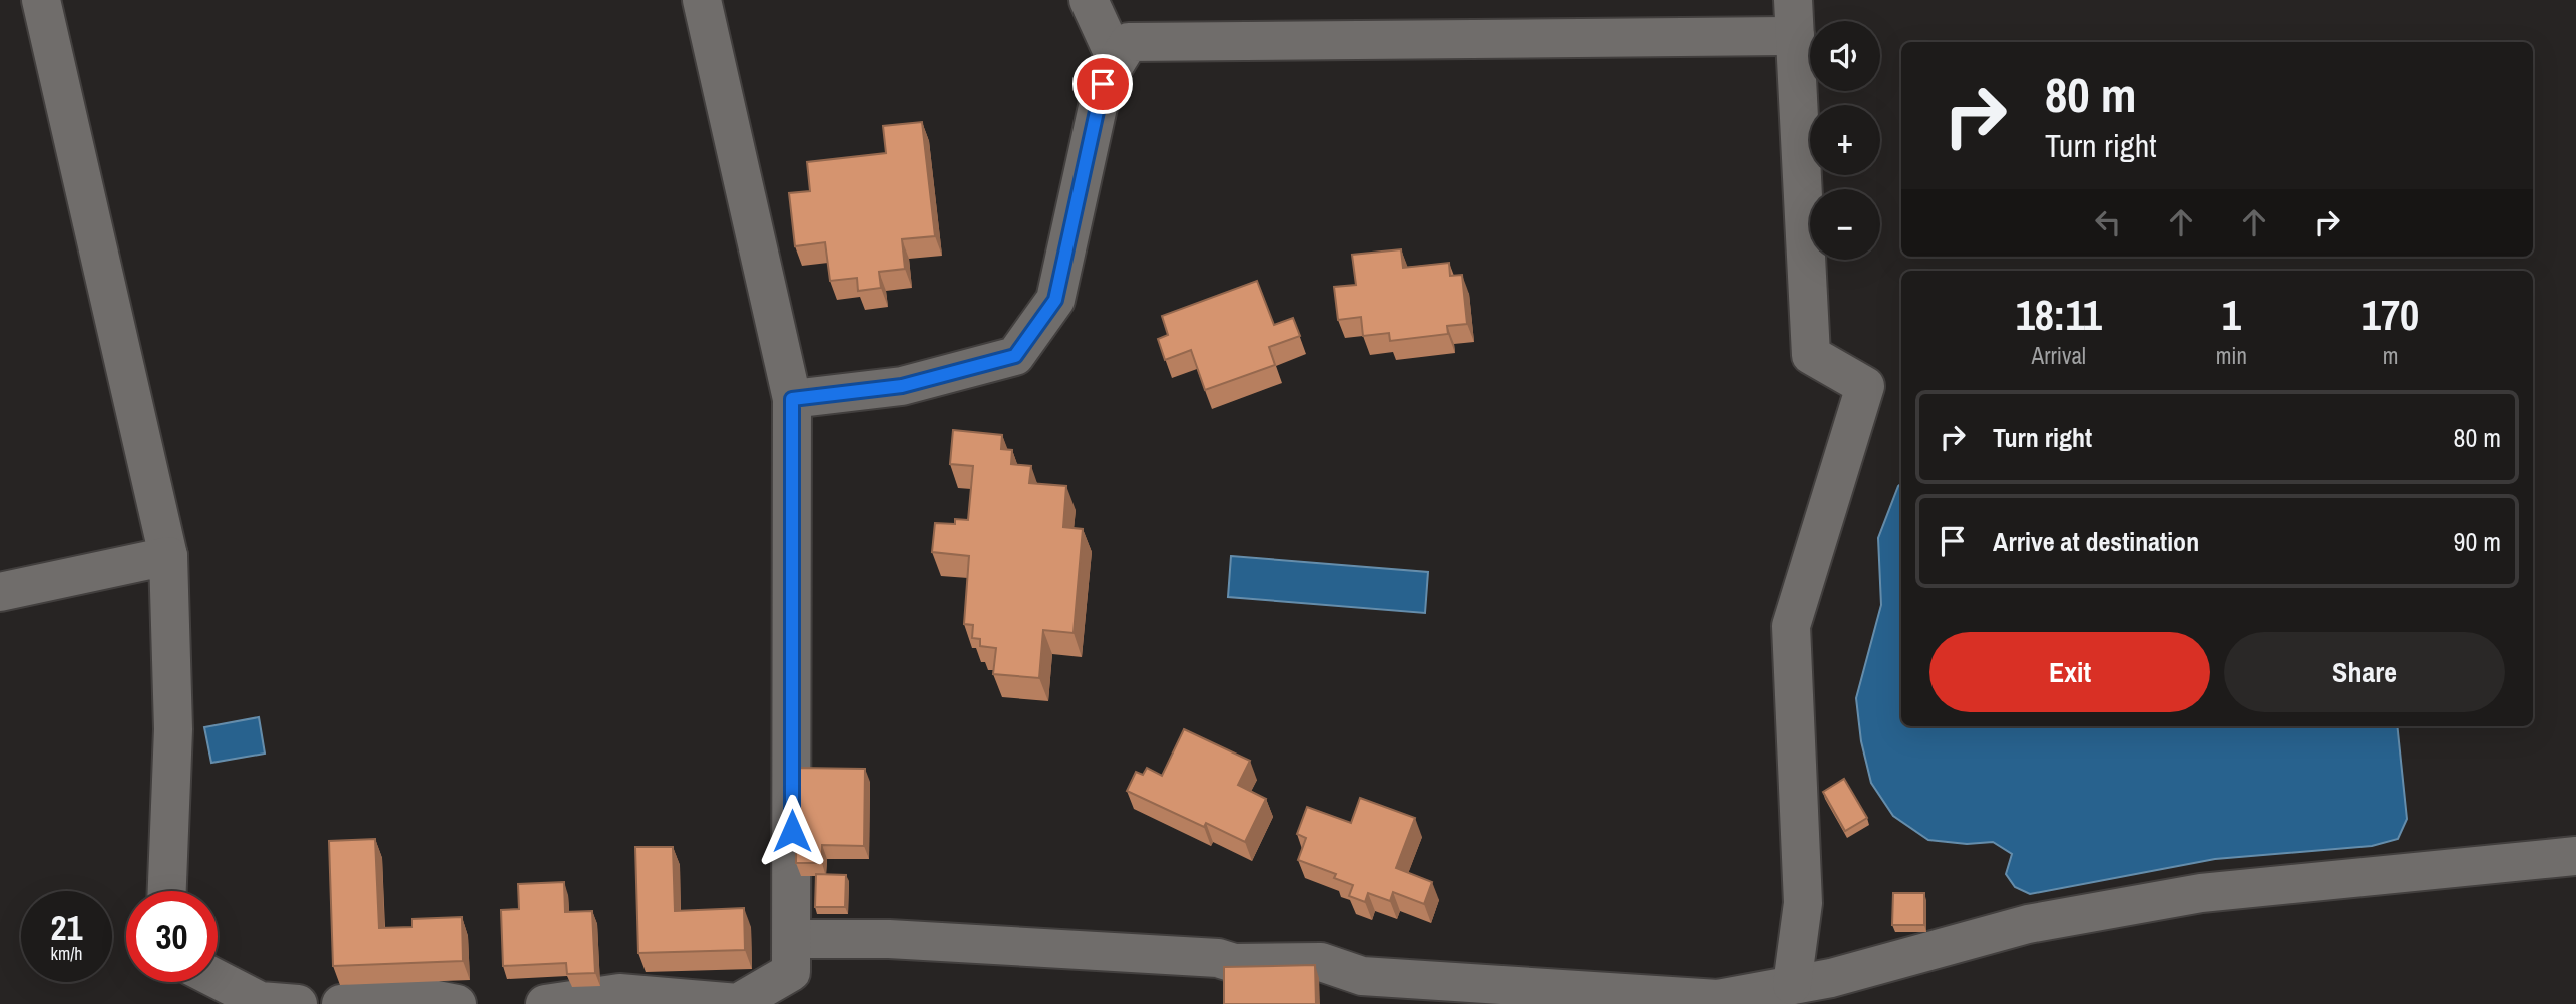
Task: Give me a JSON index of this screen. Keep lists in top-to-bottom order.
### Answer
{
  "page": {
    "map_buttons": ["+", "−"],
    "turn": ["80 m", "Turn right"],
    "eta": [
      "18:11",
      "Arrival",
      "1",
      "min",
      "170",
      "m"
    ],
    "list": [
      {
        "name": "Turn right",
        "value": "80 m"
      },
      {
        "name": "Arrive at destination",
        "value": "90 m"
      }
    ],
    "buttons": ["Exit", "Share"],
    "speed": "21 km/h",
    "limit": "30"
  }
}
